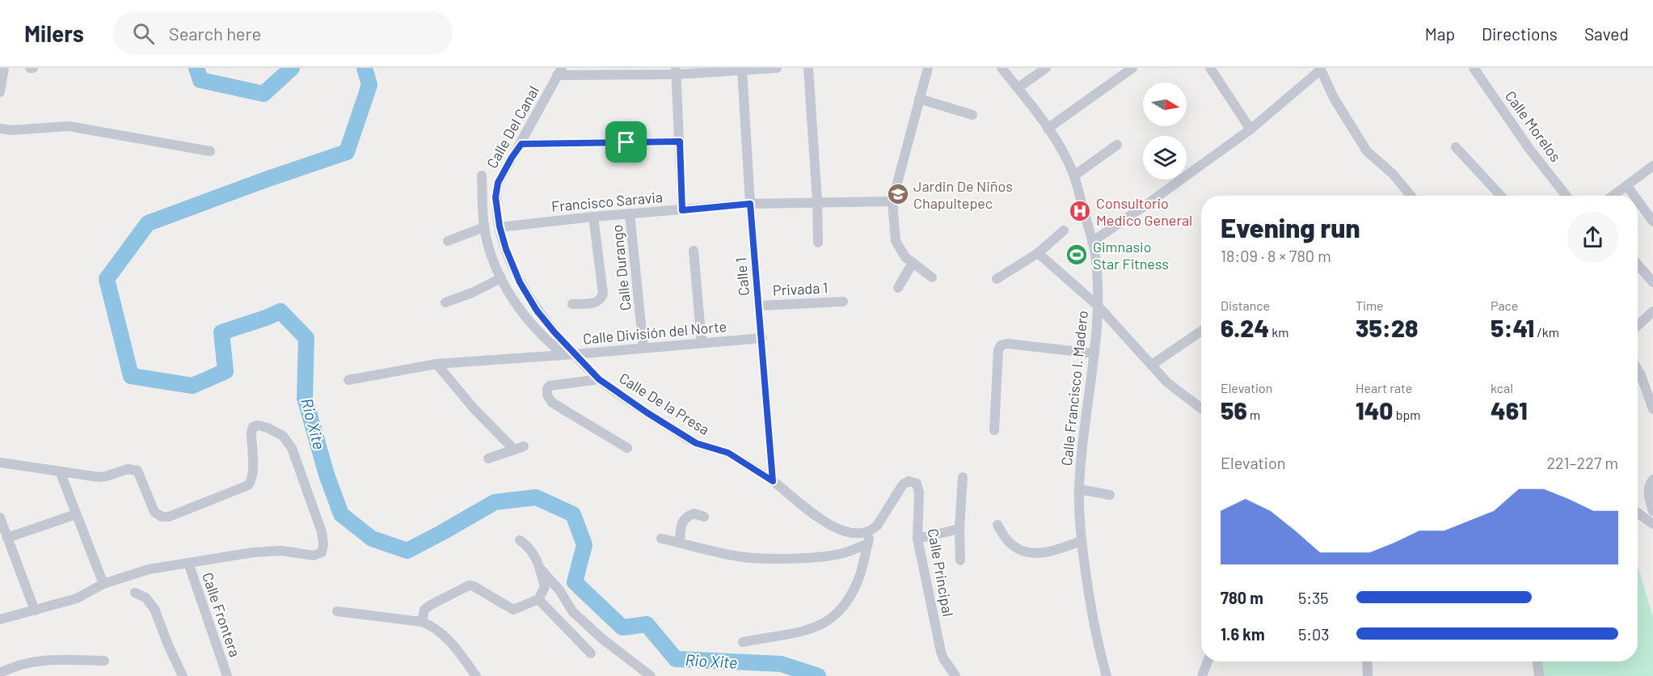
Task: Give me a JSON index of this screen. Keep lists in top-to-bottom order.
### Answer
{
  "streets": {
    "street": [
      "Calle Morelos",
      "Calle Del Canal",
      "Francisco Saravia",
      "Calle Durango",
      "Calle 1",
      "Privada 1",
      "Calle División del Norte",
      "Calle Francisco I. Madero",
      "Calle De la Presa",
      "Calle Principal",
      "Calle Frontera"
    ]
  },
  "crossings": [
    ["Calle Del Canal", "Francisco Saravia"],
    ["Calle Del Canal", "Calle División del Norte"],
    ["Calle Del Canal", "Calle De la Presa"],
    ["Francisco Saravia", "Calle Durango"],
    ["Francisco Saravia", "Calle 1"],
    ["Calle Durango", "Calle División del Norte"],
    ["Calle 1", "Privada 1"],
    ["Calle 1", "Calle División del Norte"],
    ["Calle 1", "Calle De la Presa"],
    ["Calle División del Norte", "Calle De la Presa"],
    ["Calle De la Presa", "Calle Principal"]
  ],
  "water": ["Rio Xite"],
  "places": {
    "school or university": ["Jardin De Niños Chapultepec"],
    "hospital": ["Consultorio Medico General"],
    "sports": ["Gimnasio Star Fitness"]
  },
  "north": "right",
  "page": {
    "header": "Milers",
    "search": "Search here",
    "nav": ["Map", "Directions", "Saved"],
    "heading": ["Evening run", "18:09 · 8 × 780 m"],
    "stats": [
      ["Distance", "6.24 km"],
      ["Time", "35:28"],
      ["Pace", "5:41 /km"],
      ["Elevation", "56 m"],
      ["Heart rate", "140 bpm"],
      ["kcal", "461"]
    ],
    "chart": ["Elevation", "221–227 m"],
    "list": [
      {
        "name": "780 m",
        "note": "5:35"
      },
      {
        "name": "1.6 km",
        "note": "5:03"
      }
    ]
  }
}
